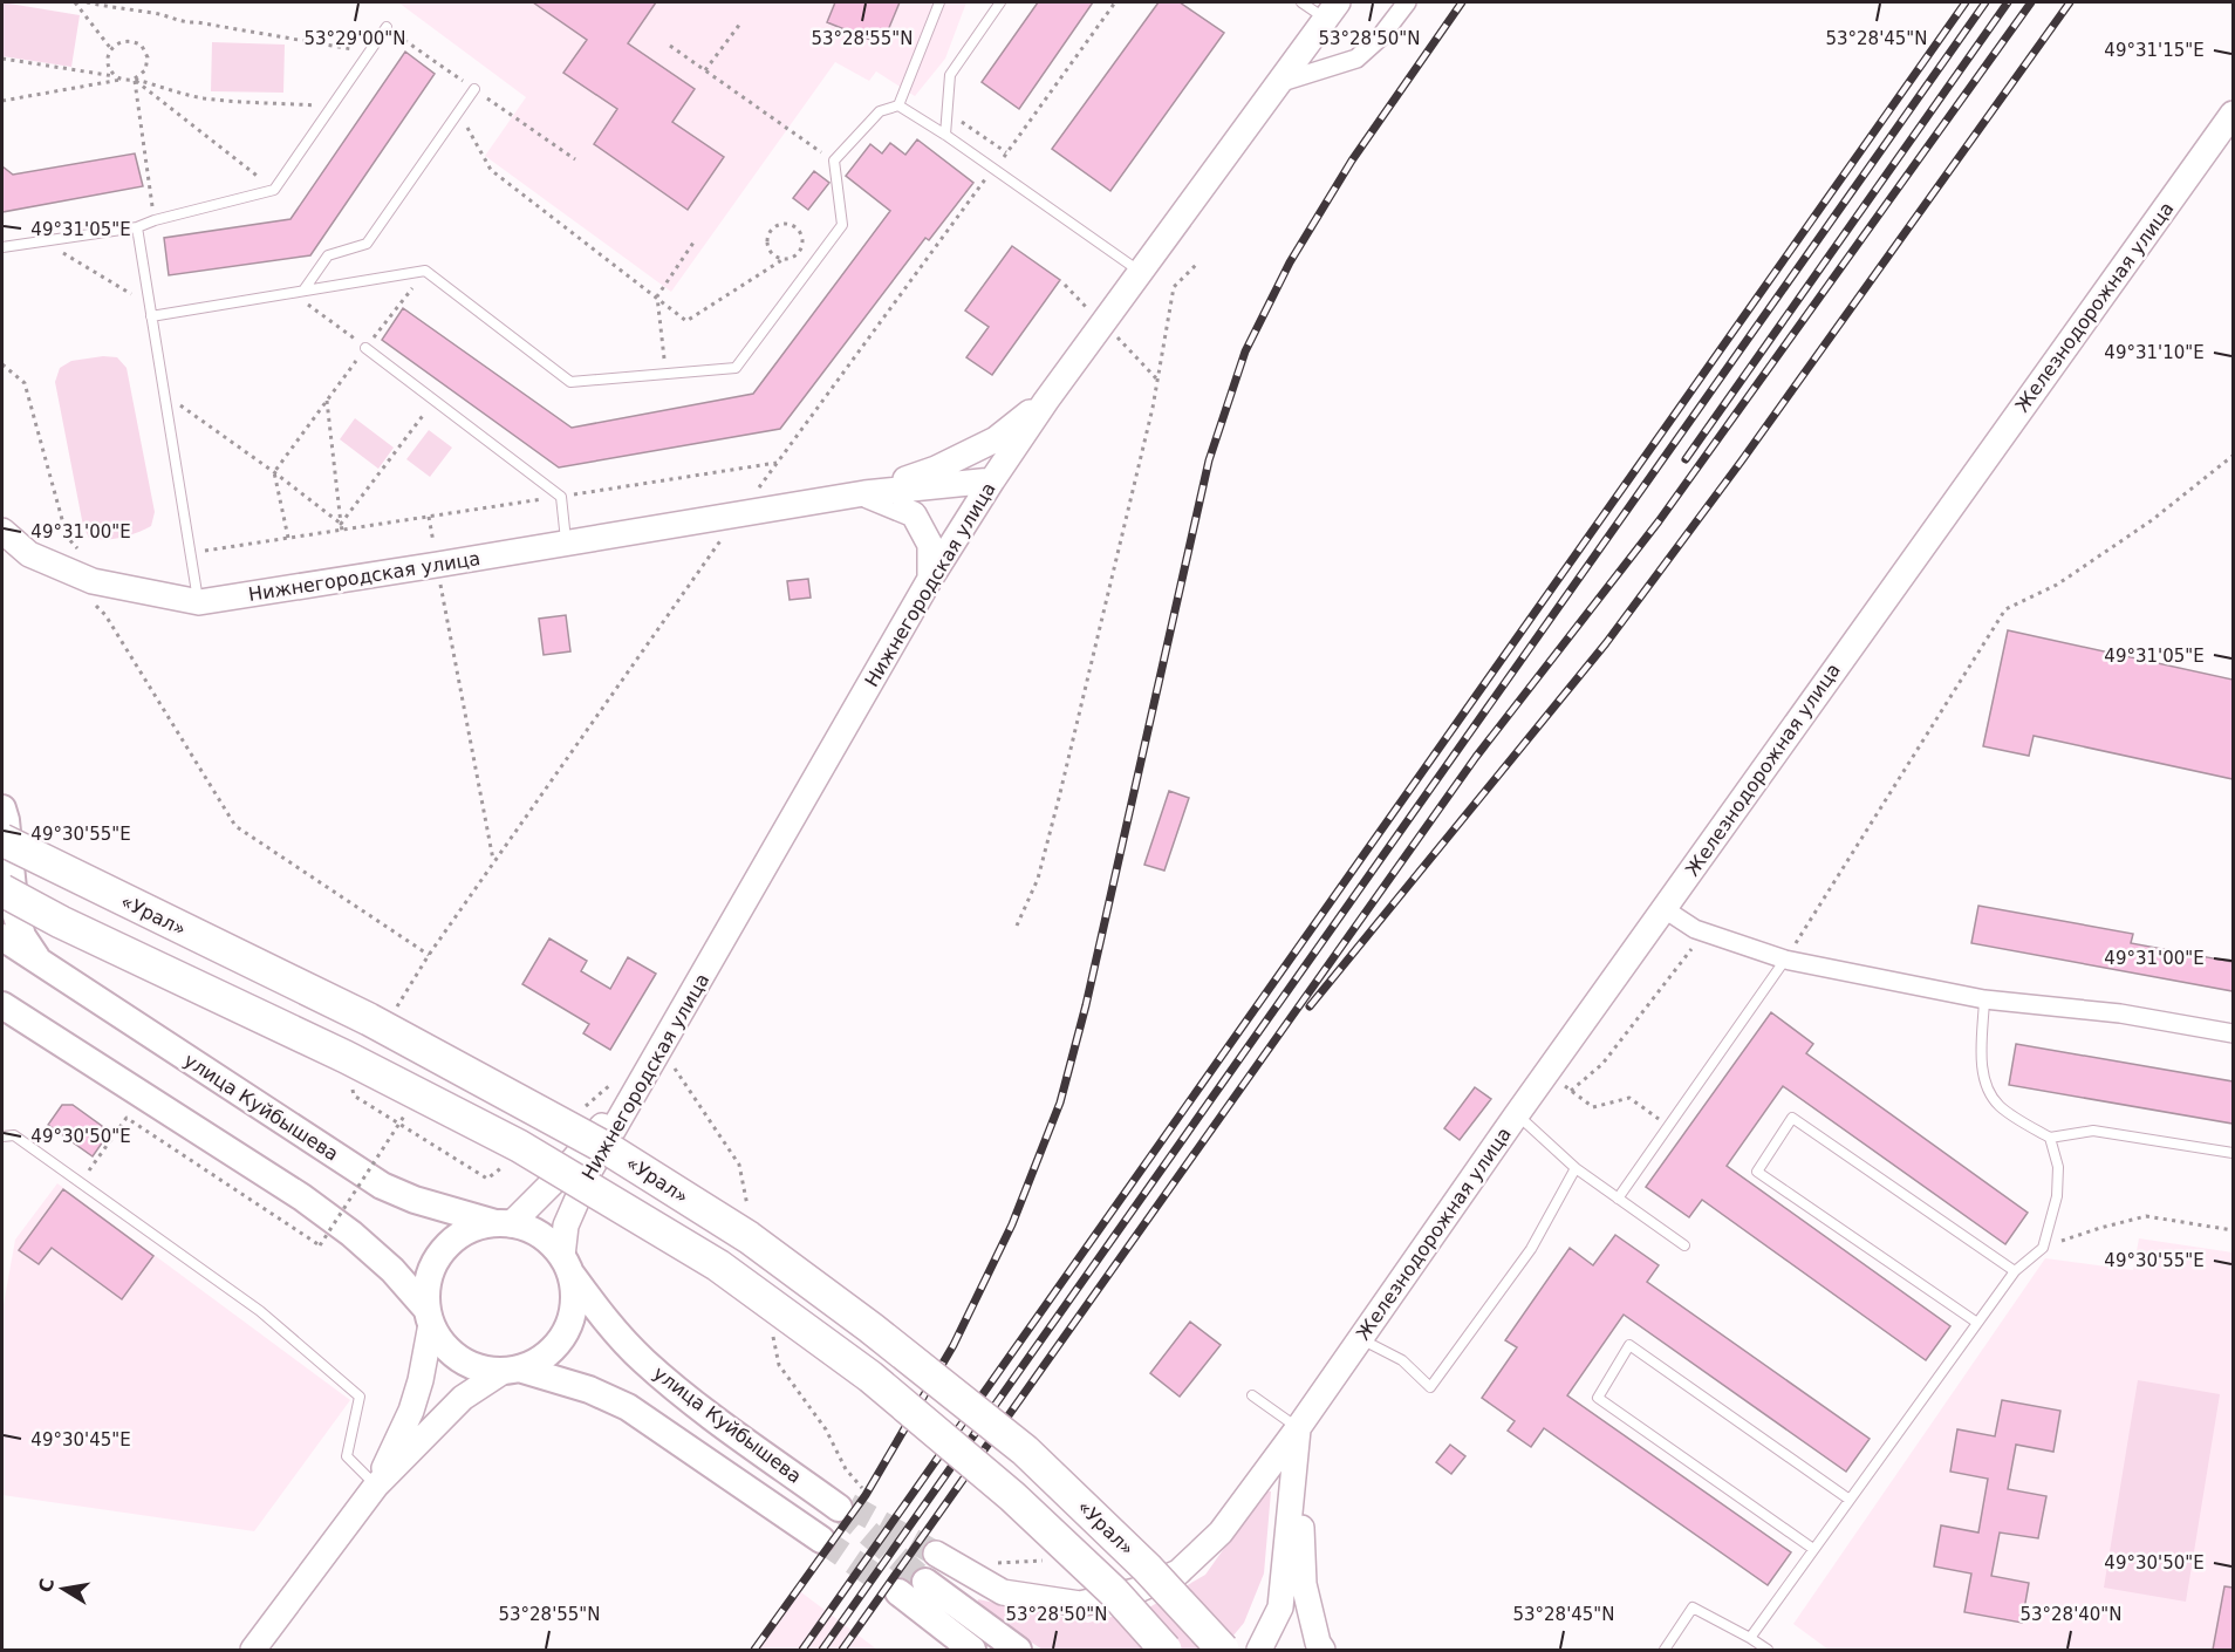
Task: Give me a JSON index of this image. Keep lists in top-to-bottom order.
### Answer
{
  "streets": {
    "highway": ["«Урал»"],
    "main road": ["Железнодорожная улица", "Нижнегородская улица", "улица Куйбышева"]
  },
  "crossings": [
    ["Нижнегородская улица", "улица Куйбышева"]
  ],
  "north": "left",
  "coordinates": [
    "53°29'00\"N",
    "53°28'55\"N",
    "53°28'50\"N",
    "53°28'45\"N",
    "49°31'15\"E",
    "49°31'05\"E",
    "49°31'10\"E",
    "49°31'00\"E",
    "49°30'55\"E",
    "49°30'50\"E",
    "49°30'45\"E",
    "53°28'40\"N"
  ]
}
